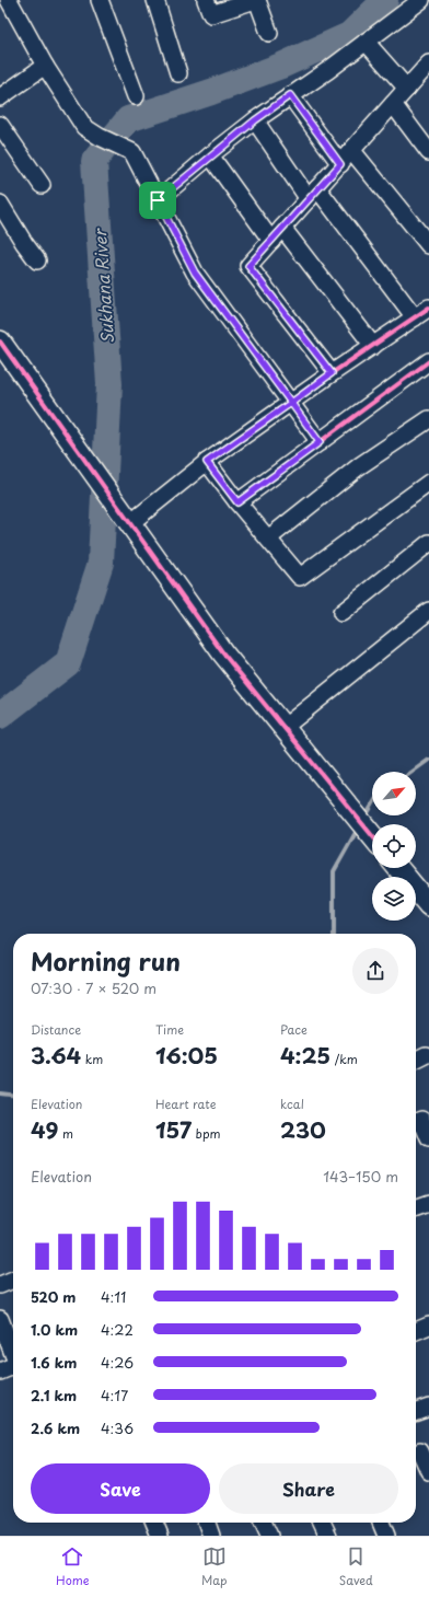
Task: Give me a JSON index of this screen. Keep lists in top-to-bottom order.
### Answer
{
  "water": ["Sukhana River"],
  "north": "top right",
  "page": {
    "heading": ["Morning run", "07:30 · 7 × 520 m"],
    "stats": [
      ["Distance", "3.64 km"],
      ["Time", "16:05"],
      ["Pace", "4:25 /km"],
      ["Elevation", "49 m"],
      ["Heart rate", "157 bpm"],
      ["kcal", "230"]
    ],
    "chart": ["Elevation", "143–150 m"],
    "list": [
      {
        "name": "520 m",
        "note": "4:11"
      },
      {
        "name": "1.0 km",
        "note": "4:22"
      },
      {
        "name": "1.6 km",
        "note": "4:26"
      },
      {
        "name": "2.1 km",
        "note": "4:17"
      },
      {
        "name": "2.6 km",
        "note": "4:36"
      }
    ],
    "buttons": ["Save", "Share"],
    "tabs": ["Home", "Map", "Saved"]
  }
}
